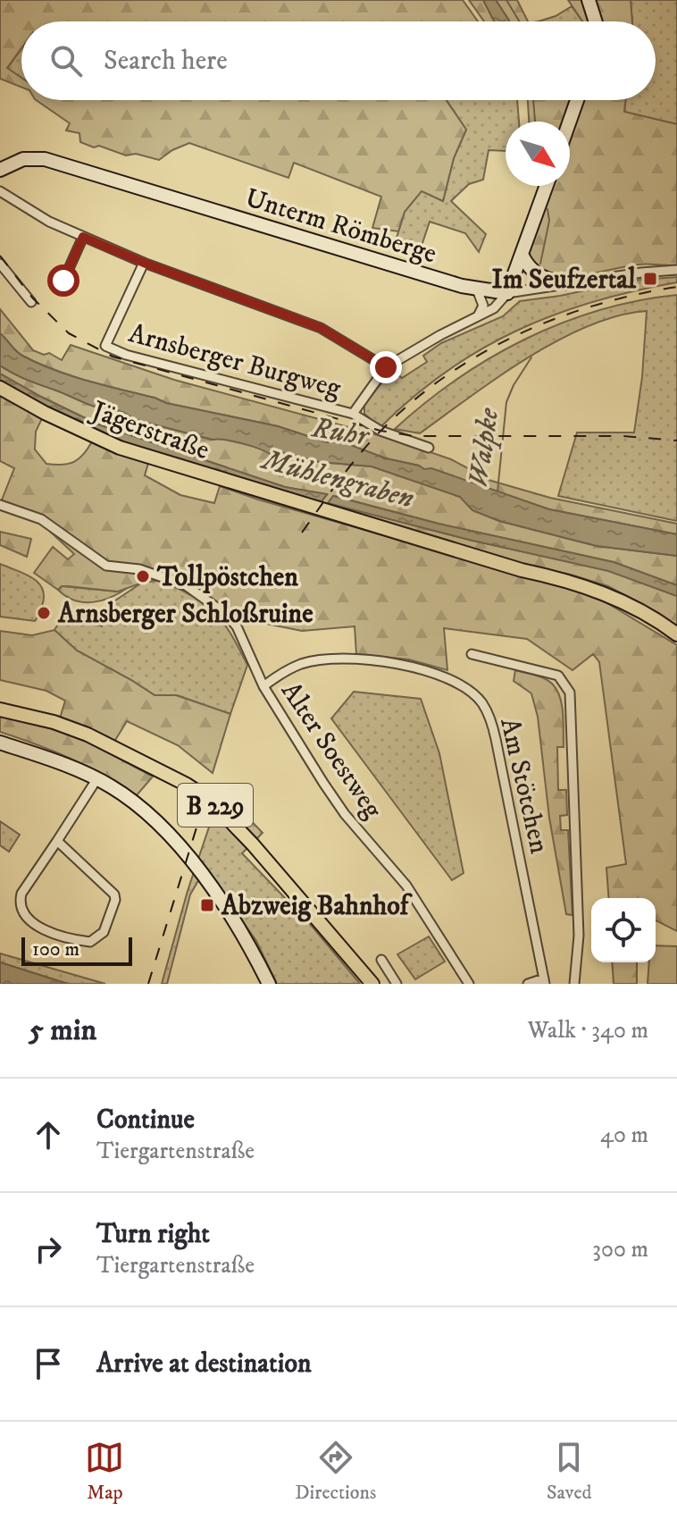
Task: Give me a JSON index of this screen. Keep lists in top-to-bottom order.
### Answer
{
  "streets": {
    "main road": ["Unterm Römberge", "Jägerstraße", "B 229"],
    "street": ["Arnsberger Burgweg", "Alter Soestweg", "Am Stötchen"]
  },
  "crossings": [
    ["Alter Soestweg", "Am Stötchen"]
  ],
  "water": ["Ruhr", "Walpke", "Mühlengraben"],
  "places": {
    "transit": ["Im Seufzertal", "Abzweig Bahnhof"],
    "other": ["Tollpöstchen", "Arnsberger Schloßruine"]
  },
  "scale_bar": "100 m",
  "north": "bottom right",
  "page": {
    "search": "Search here",
    "scale": "100 m",
    "heading": ["5 min", "Walk · 340 m"],
    "list": [
      ["Continue", "Tiergartenstraße", "40 m"],
      ["Turn right", "Tiergartenstraße", "300 m"],
      "Arrive at destination"
    ],
    "nav": ["Map", "Directions", "Saved"]
  }
}
